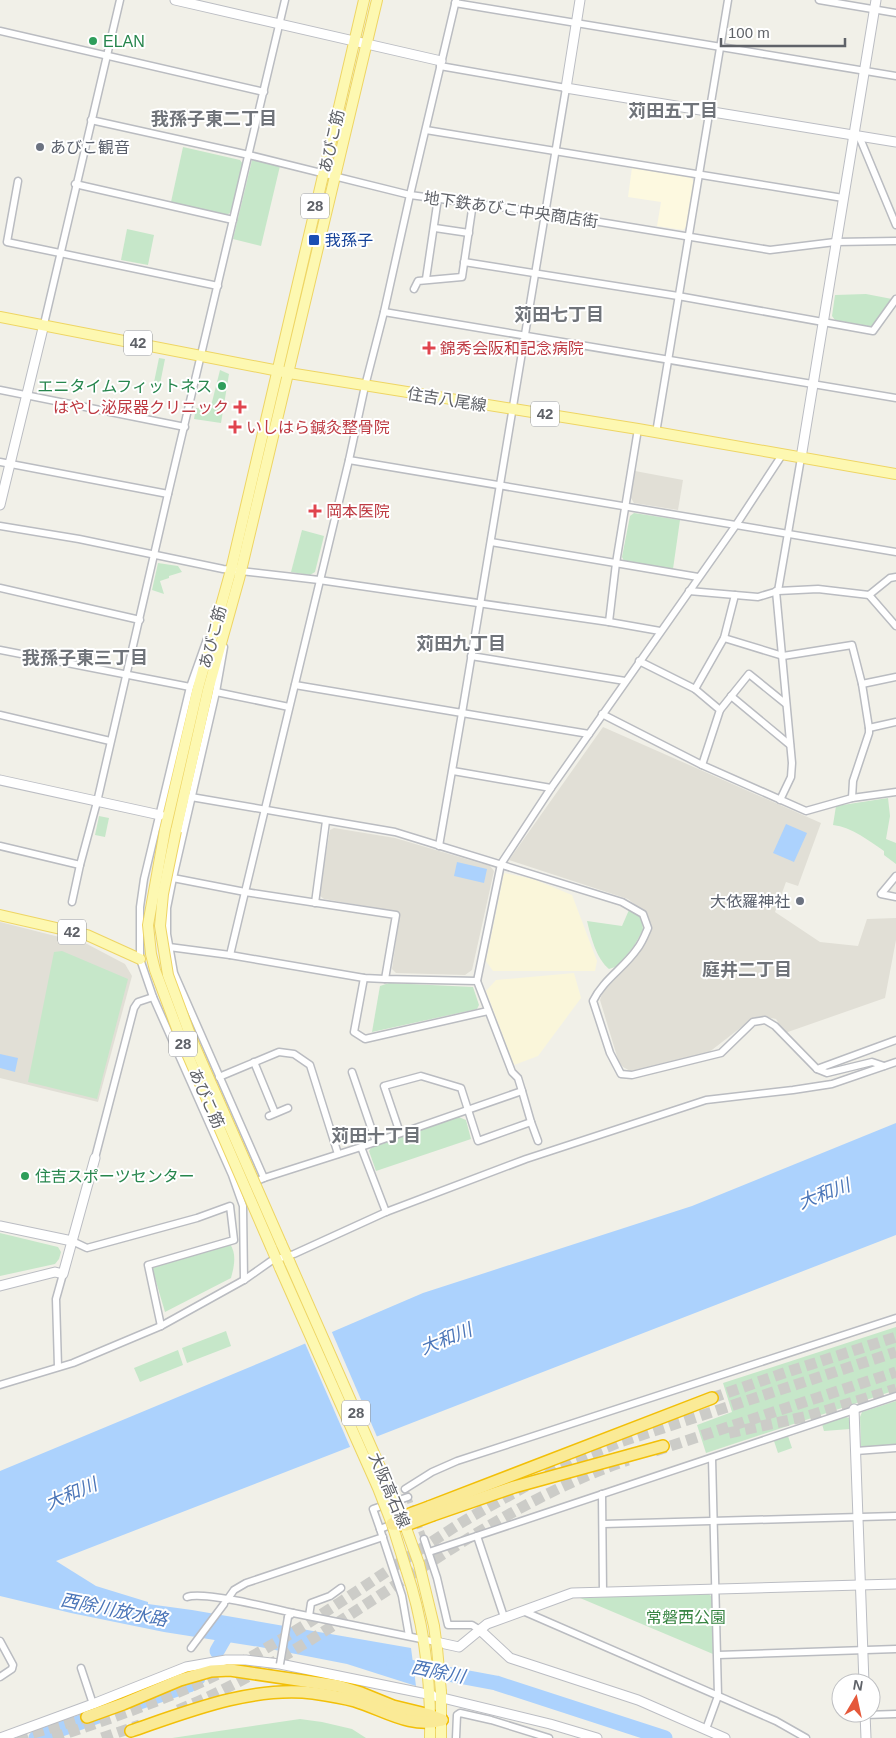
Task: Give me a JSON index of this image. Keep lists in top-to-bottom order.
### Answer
{
  "streets": {
    "main road": [
      "あびこ筋",
      "28",
      "42",
      "住吉八尾線",
      "大阪高石線"
    ],
    "street": ["地下鉄あびこ中央商店街"]
  },
  "crossings": [
    ["あびこ筋", "地下鉄あびこ中央商店街"],
    ["あびこ筋", "住吉八尾線"],
    ["あびこ筋", "大阪高石線"]
  ],
  "districts": [
    "苅田五丁目",
    "我孫子東二丁目",
    "苅田七丁目",
    "苅田九丁目",
    "我孫子東三丁目",
    "庭井二丁目",
    "苅田十丁目"
  ],
  "water": ["大和川", "西除川放水路", "西除川"],
  "parks": ["常磐西公園"],
  "places": {
    "other": [
      "ELAN",
      "あびこ観音",
      "エニタイムフィットネス",
      "大依羅神社",
      "住吉スポーツセンター"
    ],
    "transit": ["我孫子"],
    "health": [
      "錦秀会阪和記念病院",
      "はやし泌尿器クリニック",
      "いしはら鍼灸整骨院",
      "岡本医院"
    ]
  },
  "scale_bar": "100 m",
  "north": "top"
}
